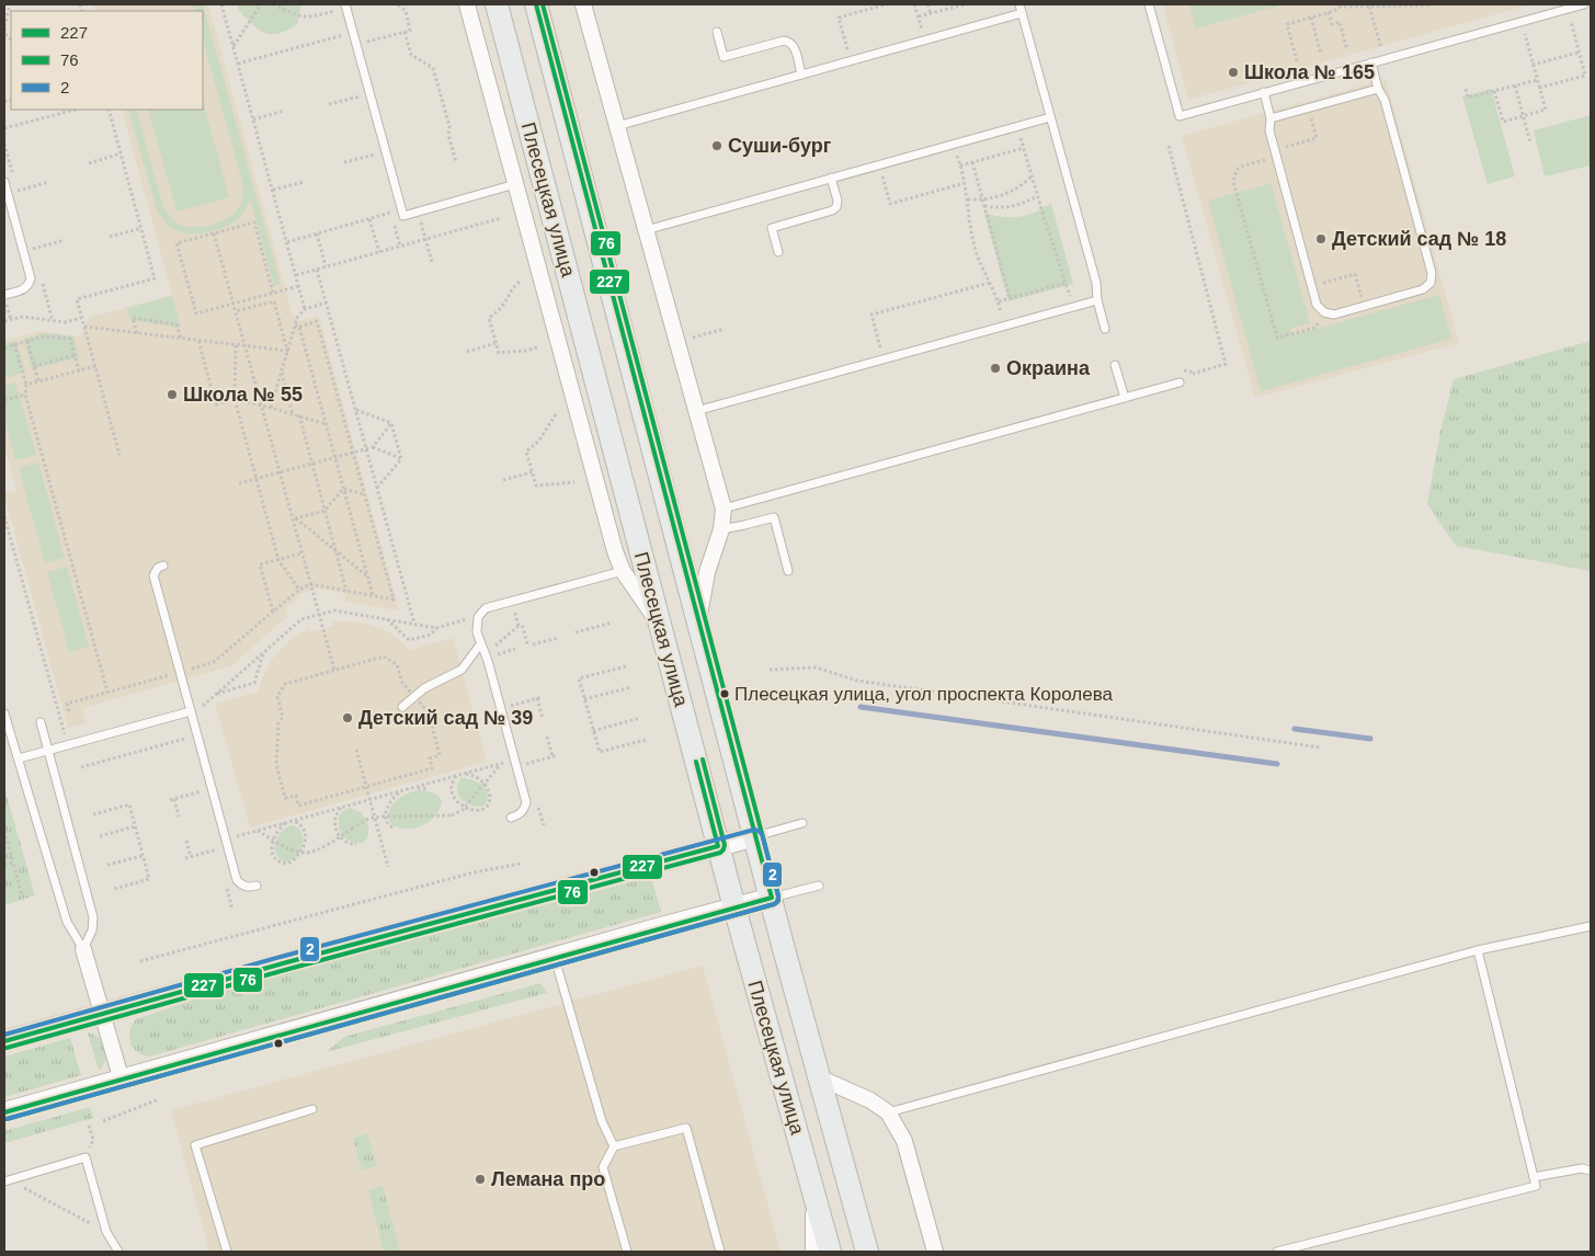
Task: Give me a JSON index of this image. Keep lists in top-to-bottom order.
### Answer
{
  "streets": {
    "main road": ["Плесецкая улица"]
  },
  "places": [
    "Школа № 165",
    "Суши-бург",
    "Детский сад № 18",
    "Окраина",
    "Школа № 55",
    "Плесецкая улица, угол проспекта Королева",
    "Детский сад № 39",
    "Лемана про"
  ],
  "lines": ["transit line 227", "transit line 76", "transit line 2"],
  "legend": ["227", "76", "2"]
}
